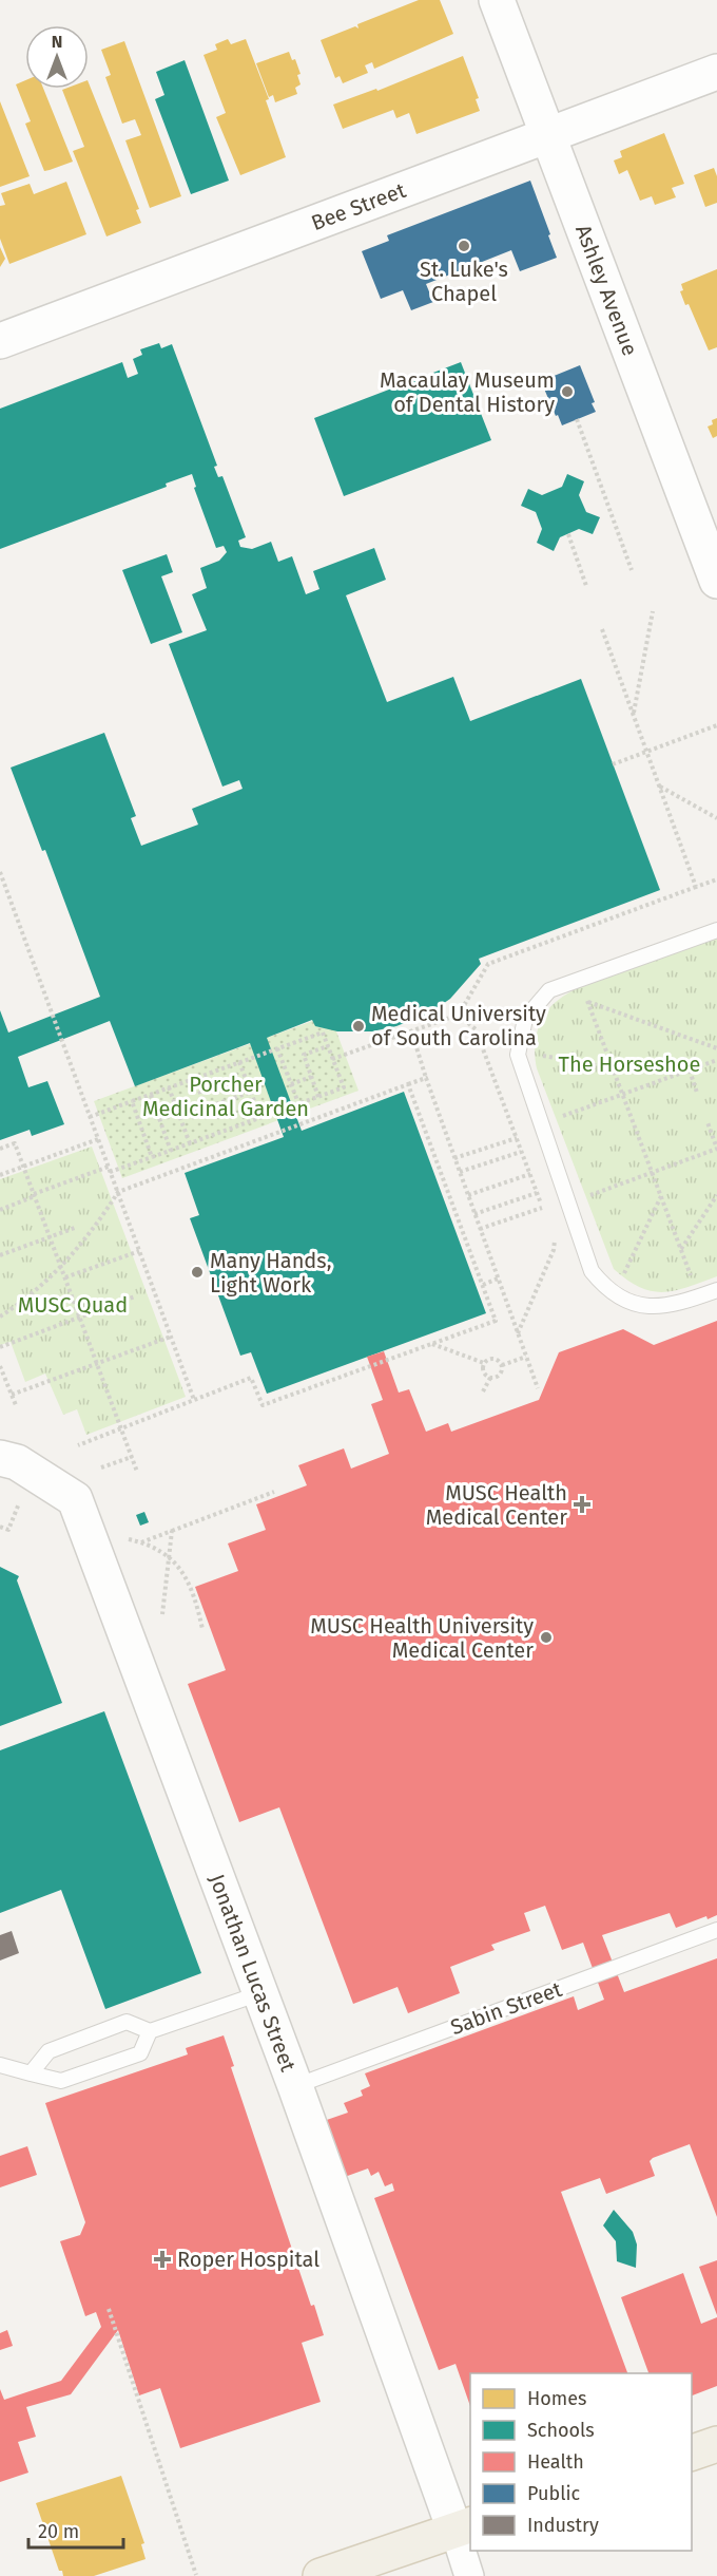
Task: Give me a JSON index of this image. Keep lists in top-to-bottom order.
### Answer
{
  "streets": {
    "street": ["Bee Street", "Ashley Avenue", "Jonathan Lucas Street"],
    "lane": ["Sabin Street"]
  },
  "crossings": [
    ["Bee Street", "Ashley Avenue"],
    ["Jonathan Lucas Street", "Sabin Street"]
  ],
  "parks": ["The Horseshoe", "Porcher Medicinal Garden", "MUSC Quad"],
  "places": {
    "other": [
      "St. Luke's Chapel",
      "Macaulay Museum of Dental History",
      "Medical University of South Carolina",
      "Many Hands, Light Work",
      "MUSC Health University Medical Center"
    ],
    "health": ["MUSC Health Medical Center", "Roper Hospital"]
  },
  "legend": [
    "Homes",
    "Schools",
    "Health",
    "Public",
    "Industry"
  ],
  "scale_bar": "20 m",
  "north": "top"
}
